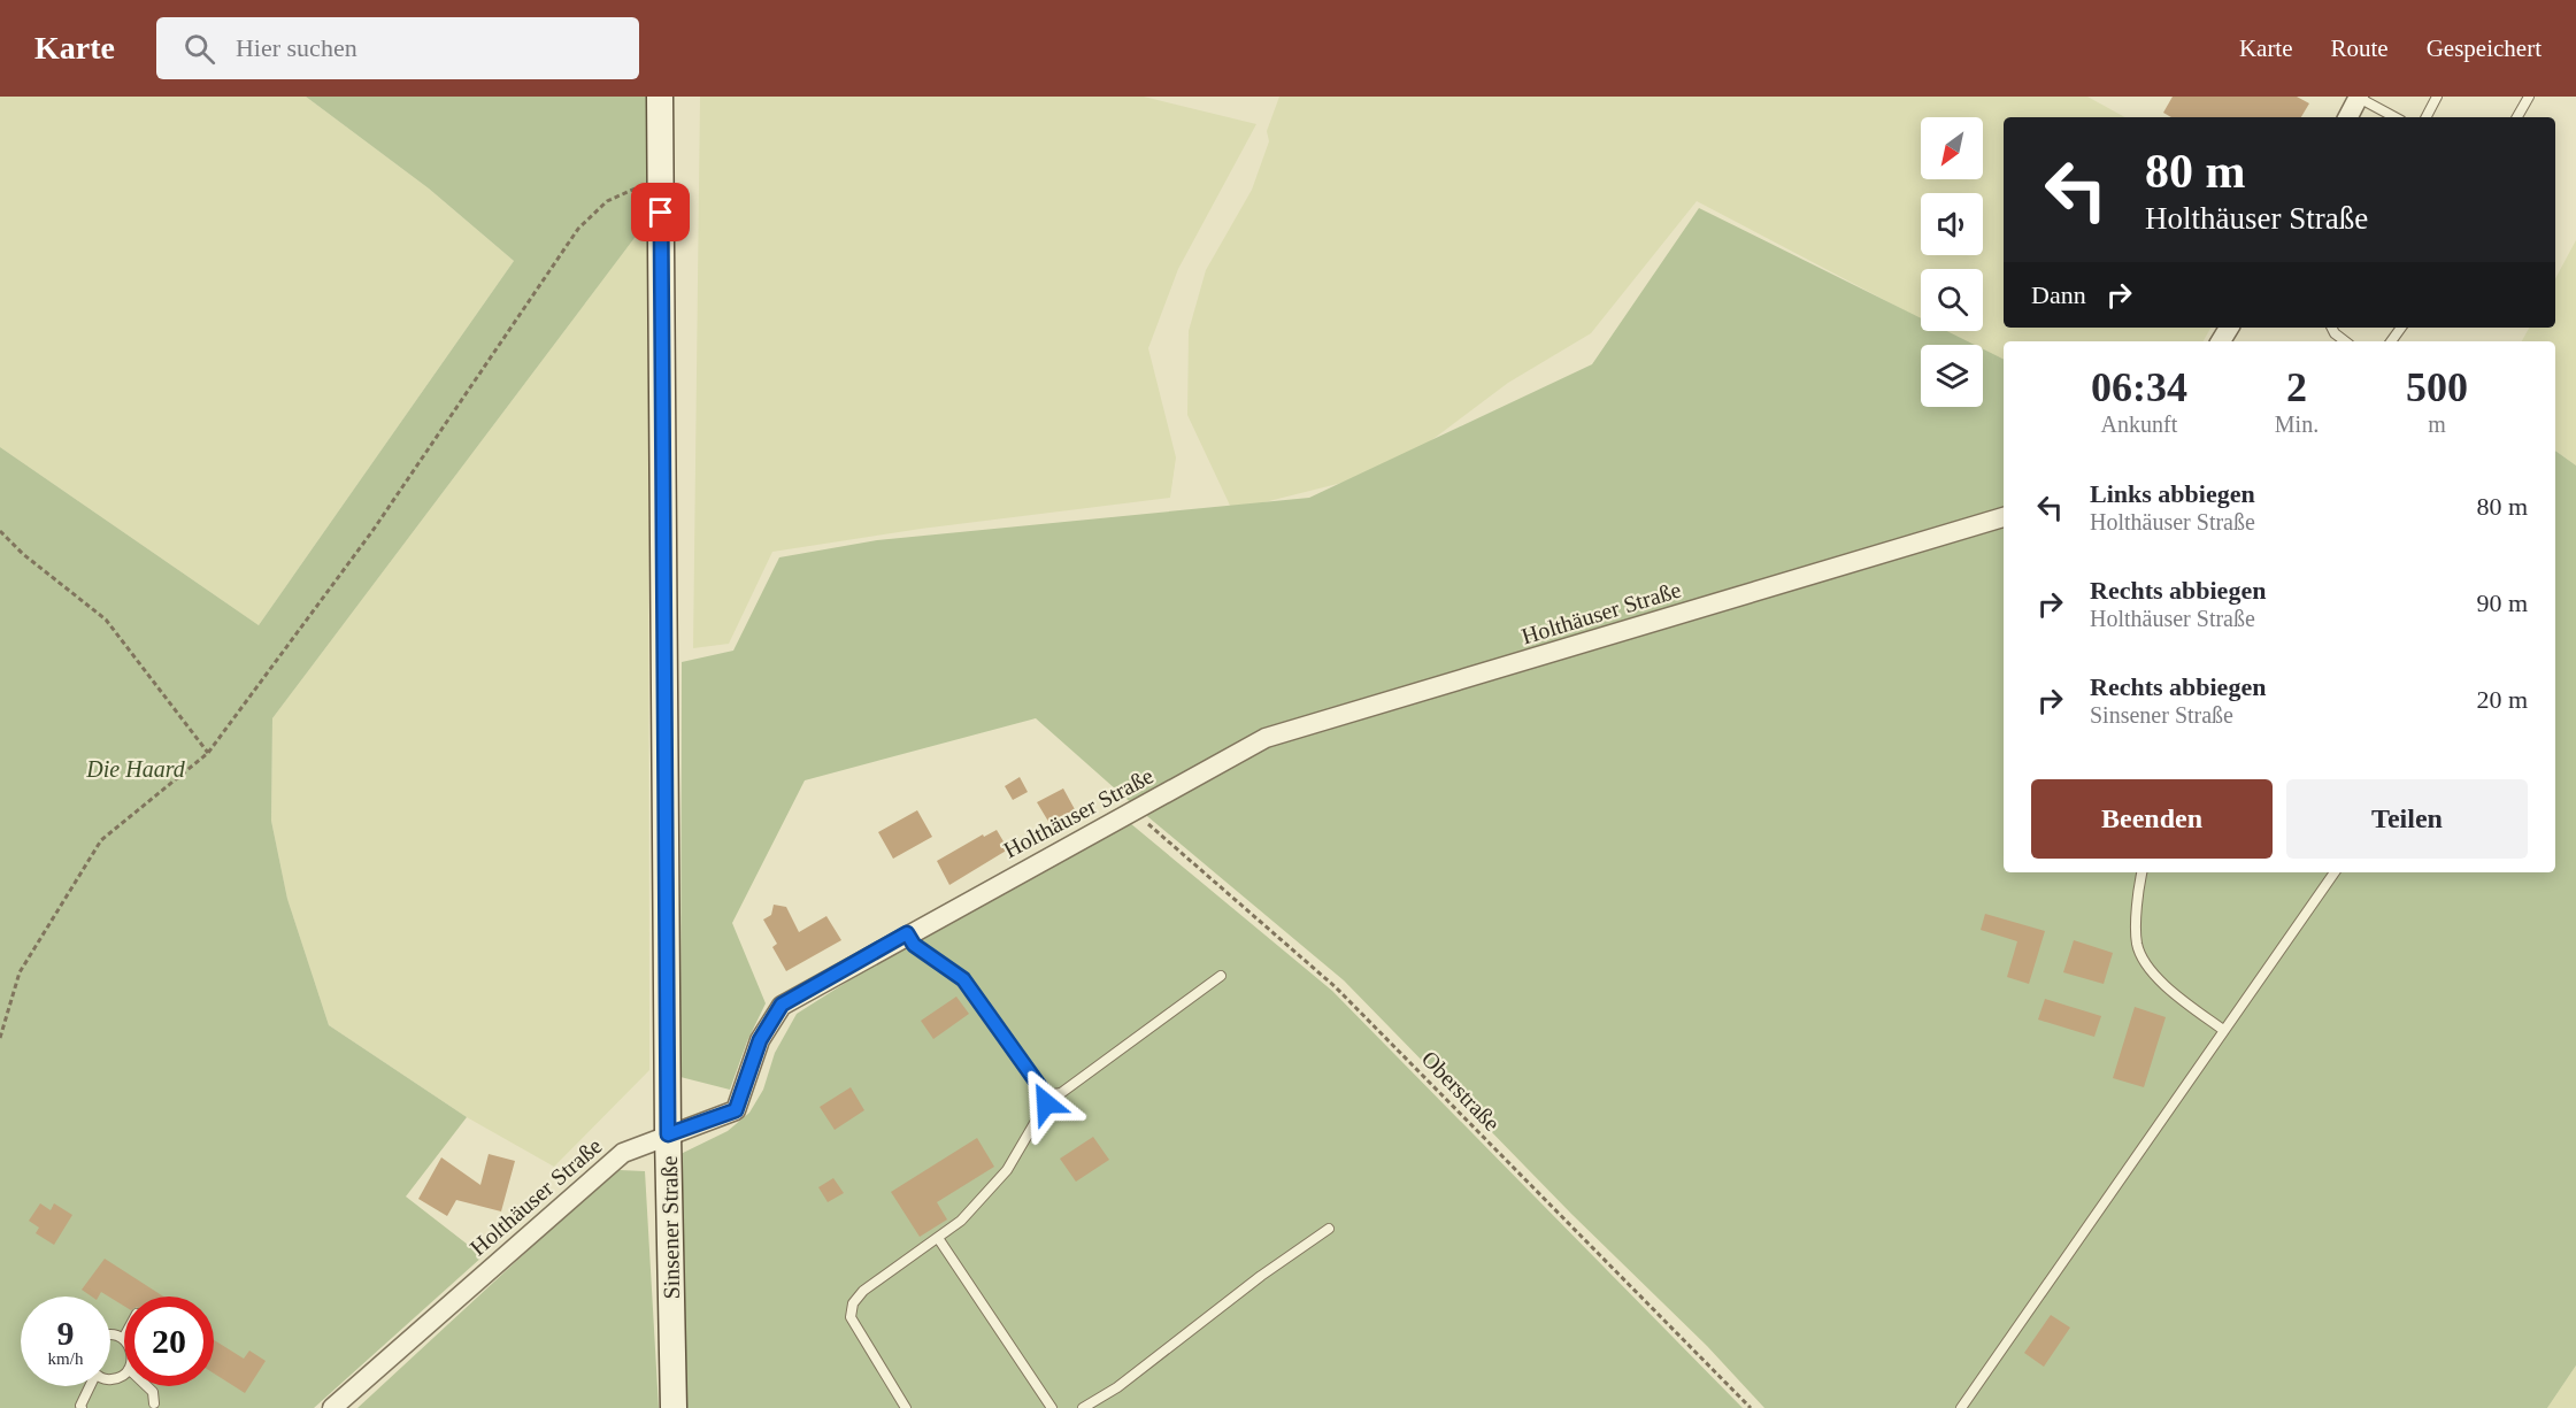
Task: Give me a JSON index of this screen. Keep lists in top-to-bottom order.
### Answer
{
  "streets": {
    "main road": ["Sinsener Straße"],
    "street": ["Holthäuser Straße"],
    "path": ["Oberstraße"]
  },
  "crossings": [
    ["Holthäuser Straße", "Oberstraße"],
    ["Holthäuser Straße", "Sinsener Straße"]
  ],
  "parks": ["Die Haard"],
  "north": "bottom left",
  "page": {
    "header": "Karte",
    "search": "Hier suchen",
    "nav": ["Karte", "Route", "Gespeichert"],
    "turn": ["80 m", "Holthäuser Straße"],
    "then": "Dann",
    "eta": [
      "06:34",
      "Ankunft",
      "2",
      "Min.",
      "500",
      "m"
    ],
    "list": [
      {
        "name": "Links abbiegen",
        "note": "Holthäuser Straße",
        "value": "80 m"
      },
      {
        "name": "Rechts abbiegen",
        "note": "Holthäuser Straße",
        "value": "90 m"
      },
      {
        "name": "Rechts abbiegen",
        "note": "Sinsener Straße",
        "value": "20 m"
      }
    ],
    "buttons": ["Beenden", "Teilen"],
    "speed": "9 km/h",
    "limit": "20"
  }
}
